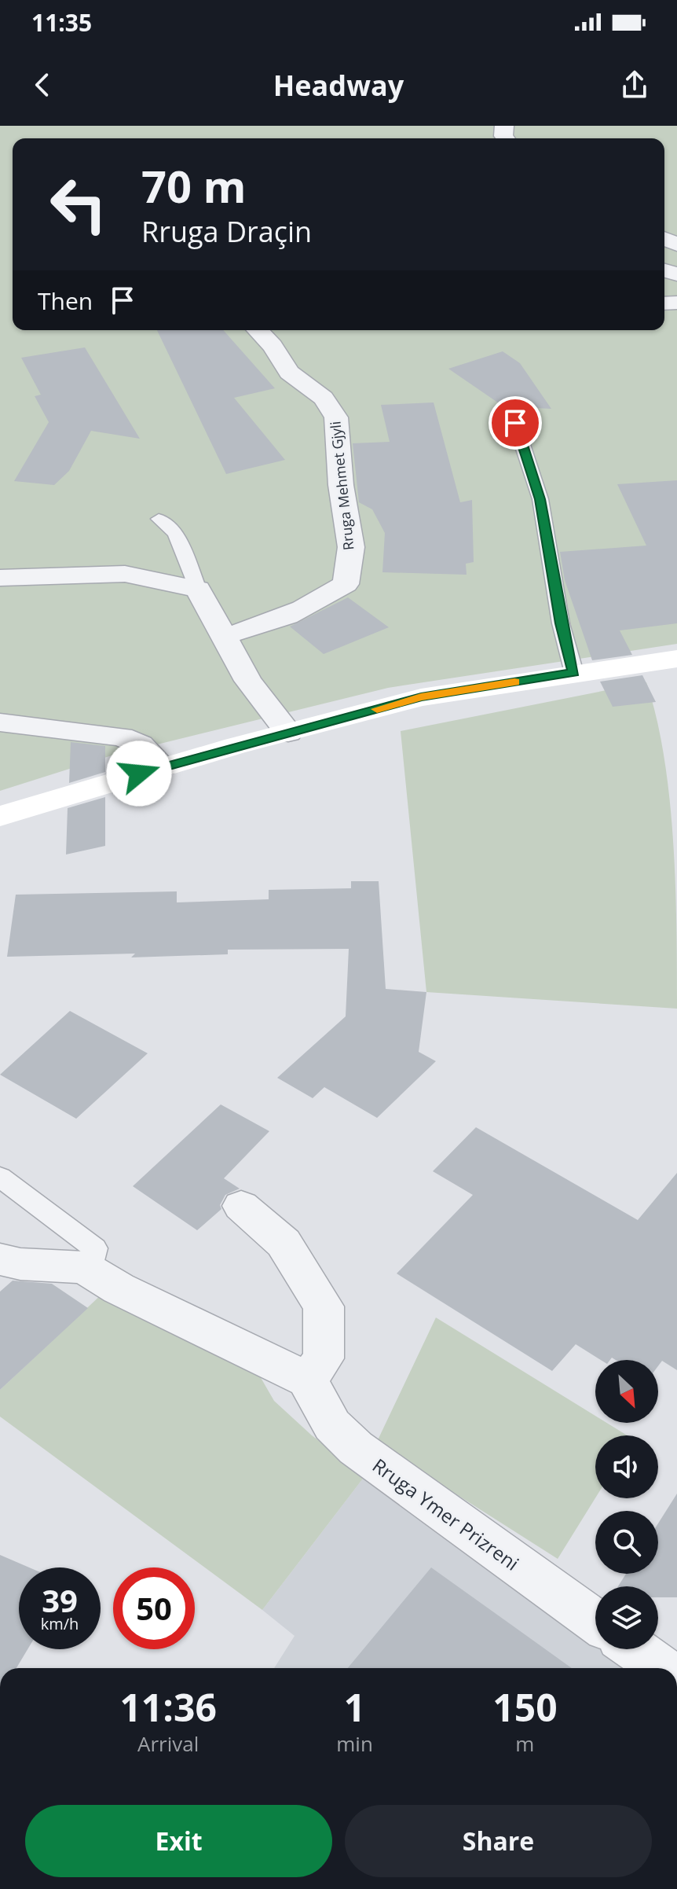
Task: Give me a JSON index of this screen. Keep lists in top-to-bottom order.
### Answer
{
  "streets": {
    "street": ["Rruga Mehmet Gjyli", "Rruga Ymer Prizreni"]
  },
  "north": "bottom right",
  "page": {
    "status": "11:35",
    "header": "Headway",
    "turn": ["70 m", "Rruga Draçin"],
    "then": "Then",
    "speed": "39 km/h",
    "limit": "50",
    "eta": [
      "11:36",
      "Arrival",
      "1",
      "min",
      "150",
      "m"
    ],
    "buttons": ["Exit", "Share"]
  }
}
